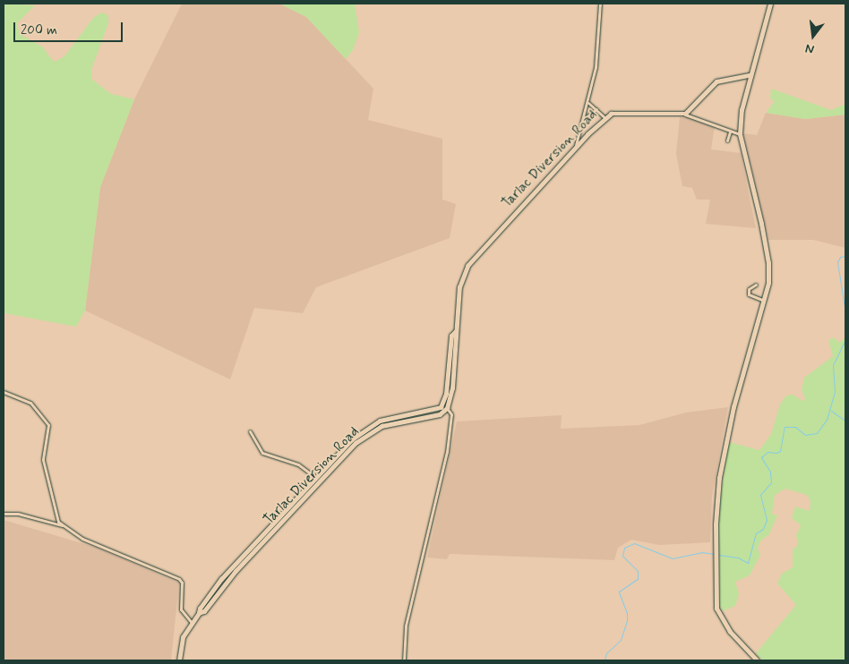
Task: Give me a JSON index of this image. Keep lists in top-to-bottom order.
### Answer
{
  "streets": {
    "main road": ["Tarlac Diversion Road"]
  },
  "scale_bar": "200 m",
  "north": "bottom"
}
